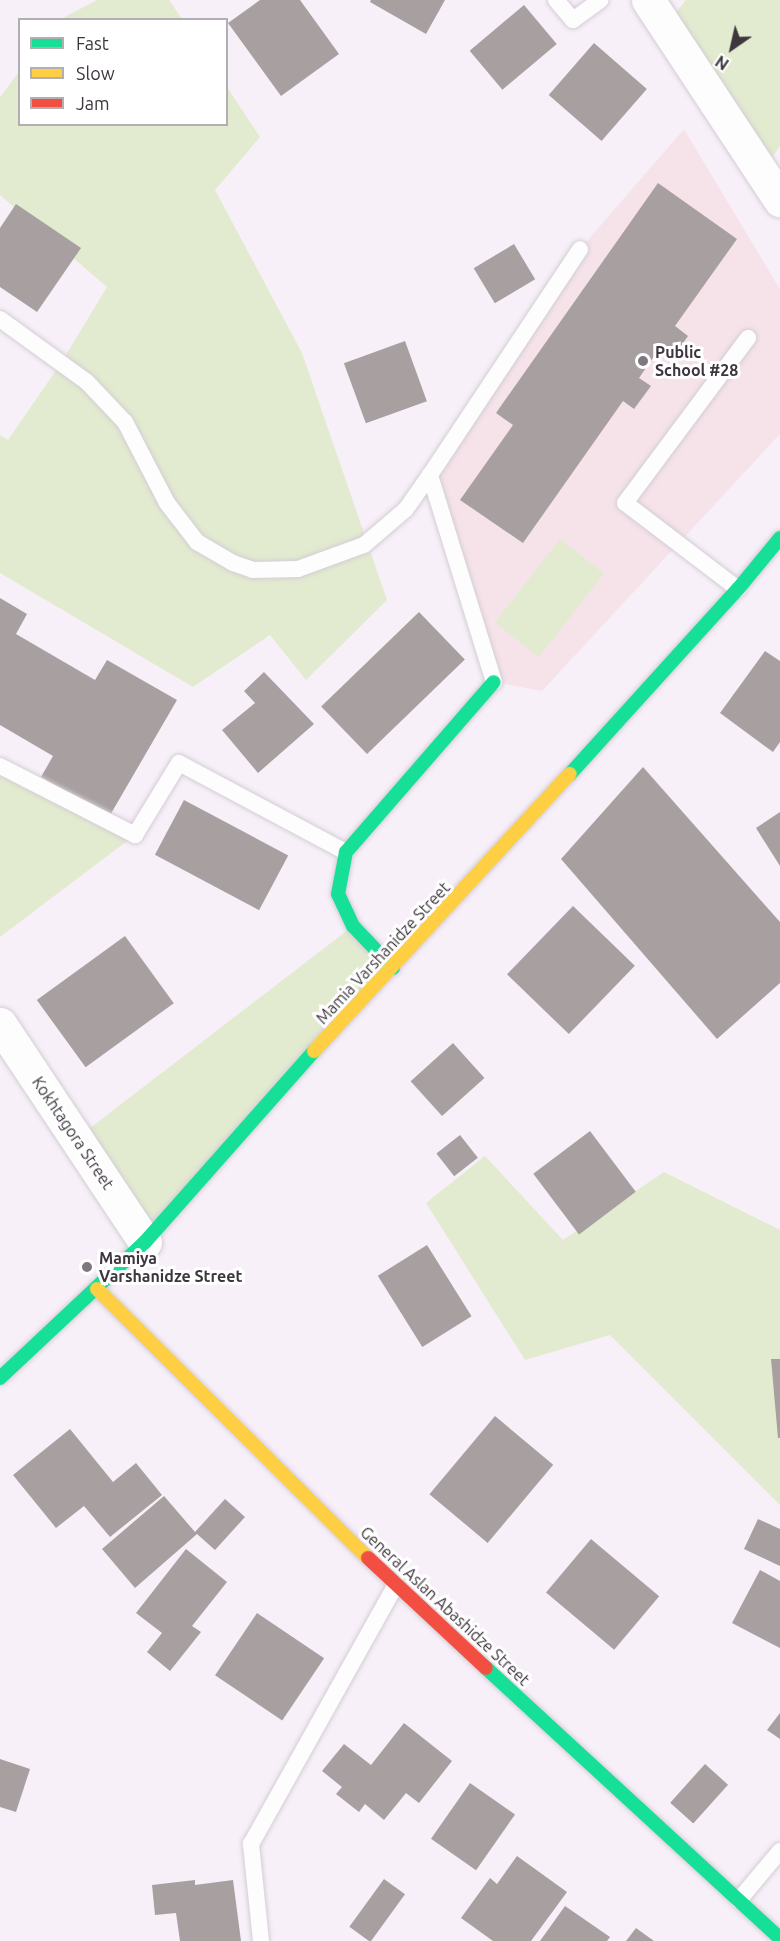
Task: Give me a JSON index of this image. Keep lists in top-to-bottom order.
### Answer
{
  "streets": {
    "street": ["Mamia Varshanidze Street", "Kokhtagora Street", "General Aslan Abashidze Street"]
  },
  "crossings": [
    ["Mamia Varshanidze Street", "Kokhtagora Street"],
    ["Mamia Varshanidze Street", "General Aslan Abashidze Street"]
  ],
  "places": ["Public School #28", "Mamiya Varshanidze Street"],
  "legend": ["Fast", "Slow", "Jam"],
  "north": "bottom left"
}
